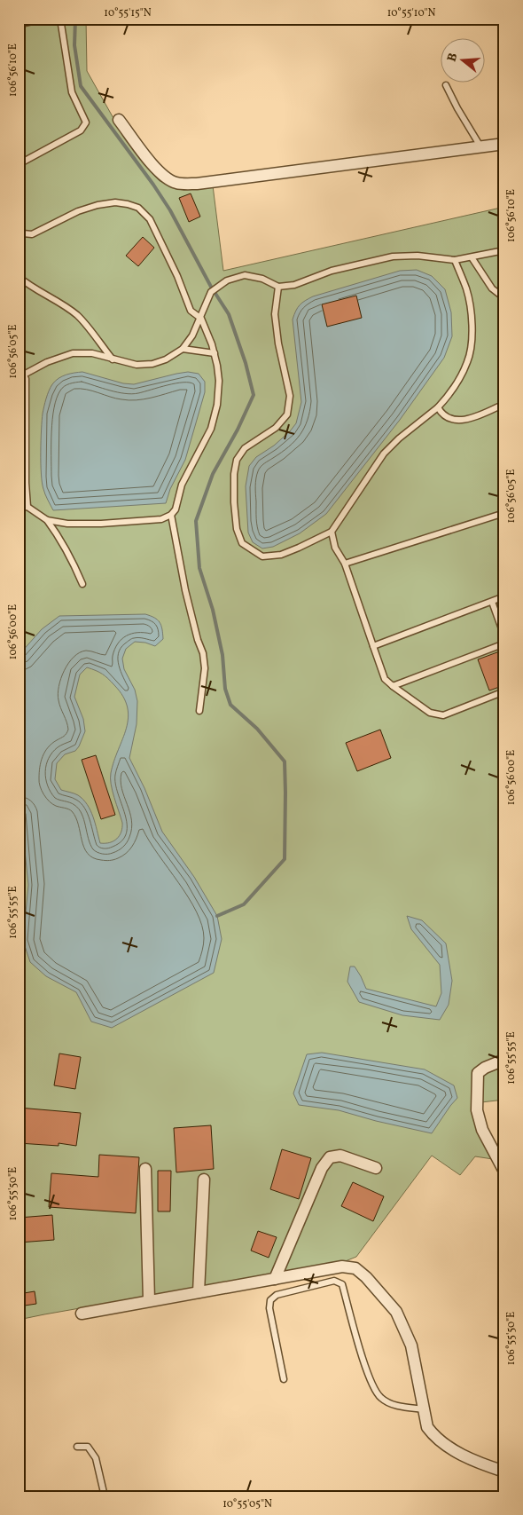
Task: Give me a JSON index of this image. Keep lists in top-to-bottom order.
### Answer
{
  "north": "left",
  "coordinates": [
    "10°55'15\"N",
    "10°55'10\"N",
    "106°56'10\"E",
    "106°56'05\"E",
    "106°56'00\"E",
    "106°55'55\"E",
    "106°55'50\"E",
    "10°55'05\"N"
  ]
}
